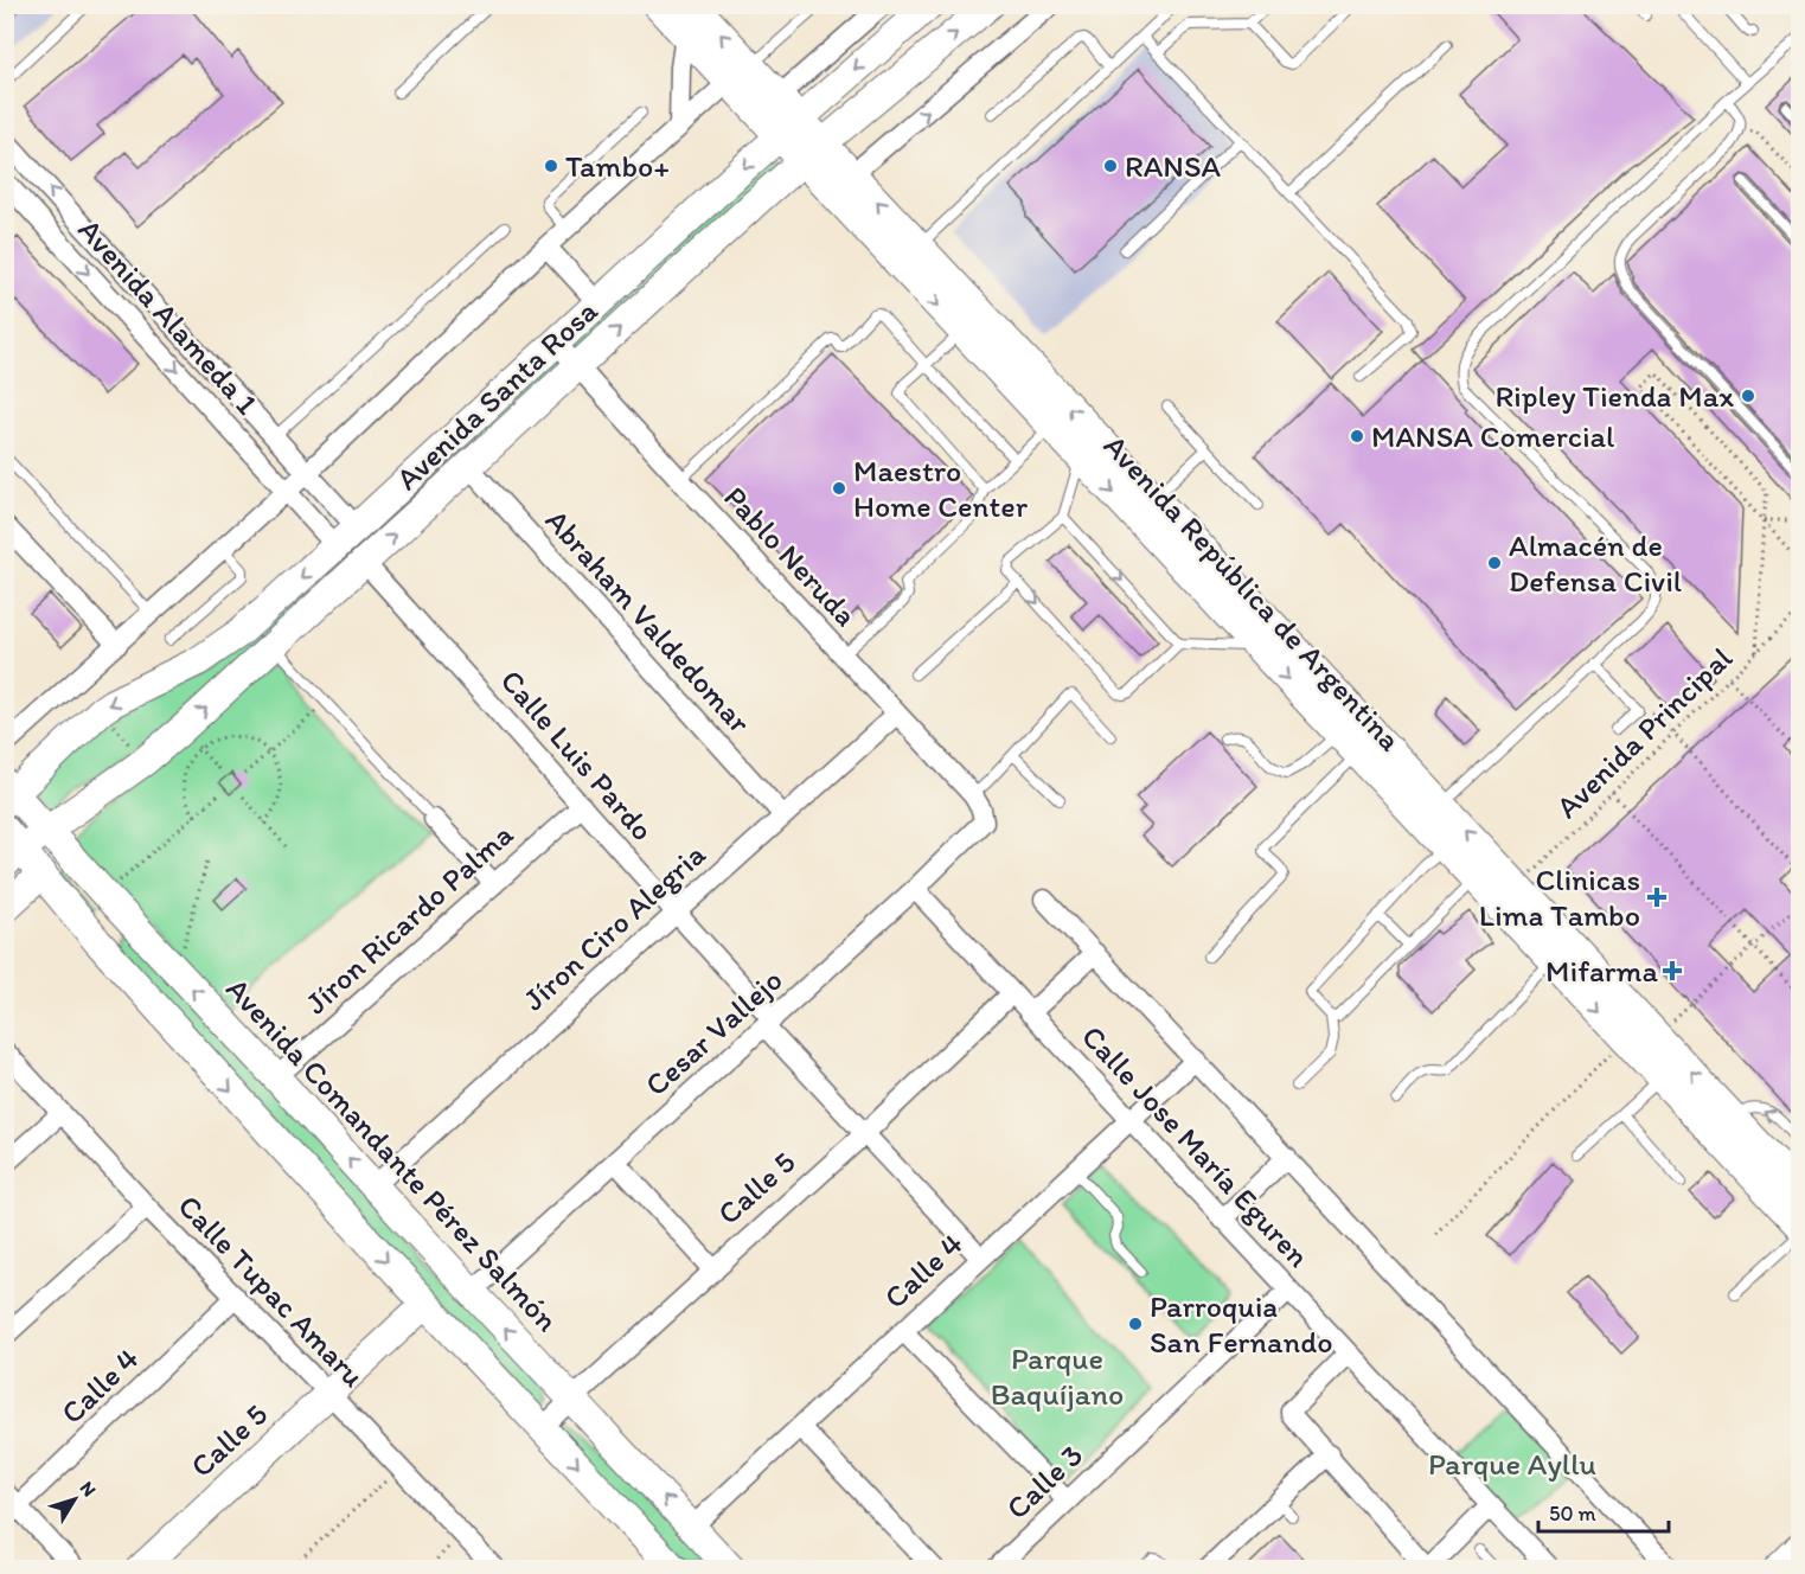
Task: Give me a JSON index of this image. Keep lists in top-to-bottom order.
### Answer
{
  "streets": {
    "main road": [
      "Avenida Santa Rosa",
      "Avenida República de Argentina",
      "Avenida Comandante Pérez Salmón",
      "Calle 5"
    ],
    "street": [
      "Avenida Alameda 1",
      "Pablo Neruda",
      "Abraham Valdedomar",
      "Calle Luis Pardo",
      "Jíron Ricardo Palma",
      "Jíron Ciro Alegria",
      "Cesar Vallejo",
      "Calle Jose María Eguren",
      "Calle 4",
      "Calle Tupac Amaru",
      "Calle 3"
    ],
    "path": ["Avenida Principal"]
  },
  "crossings": [
    ["Avenida Alameda 1", "Avenida Santa Rosa"],
    ["Avenida Santa Rosa", "Pablo Neruda"],
    ["Avenida Santa Rosa", "Avenida República de Argentina"],
    ["Avenida Santa Rosa", "Abraham Valdedomar"],
    ["Avenida Santa Rosa", "Calle Luis Pardo"],
    ["Avenida Santa Rosa", "Avenida Comandante Pérez Salmón"],
    ["Pablo Neruda", "Jíron Ciro Alegria"],
    ["Pablo Neruda", "Cesar Vallejo"],
    ["Avenida República de Argentina", "Avenida Principal"],
    ["Abraham Valdedomar", "Jíron Ciro Alegria"],
    ["Calle Luis Pardo", "Jíron Ricardo Palma"],
    ["Calle Luis Pardo", "Jíron Ciro Alegria"],
    ["Calle Luis Pardo", "Cesar Vallejo"],
    ["Calle Luis Pardo", "Calle 5"],
    ["Calle Luis Pardo", "Calle 4"],
    ["Jíron Ricardo Palma", "Avenida Comandante Pérez Salmón"],
    ["Jíron Ciro Alegria", "Avenida Comandante Pérez Salmón"],
    ["Cesar Vallejo", "Calle Jose María Eguren"],
    ["Cesar Vallejo", "Avenida Comandante Pérez Salmón"],
    ["Calle Jose María Eguren", "Calle 5"],
    ["Calle Jose María Eguren", "Calle 4"],
    ["Calle Jose María Eguren", "Calle 3"],
    ["Avenida Comandante Pérez Salmón", "Calle 5"],
    ["Avenida Comandante Pérez Salmón", "Calle 4"],
    ["Calle 5", "Calle Tupac Amaru"],
    ["Calle 4", "Calle Tupac Amaru"]
  ],
  "parks": ["Parque Baquíjano", "Parque Ayllu"],
  "places": {
    "other": [
      "Tambo+",
      "RANSA",
      "Ripley Tienda Max",
      "MANSA Comercial",
      "Maestro Home Center",
      "Almacén de Defensa Civil",
      "Parroquia San Fernando"
    ],
    "health": ["Clinicas Lima Tambo", "Mifarma"]
  },
  "scale_bar": "50 m",
  "north": "top right"
}
